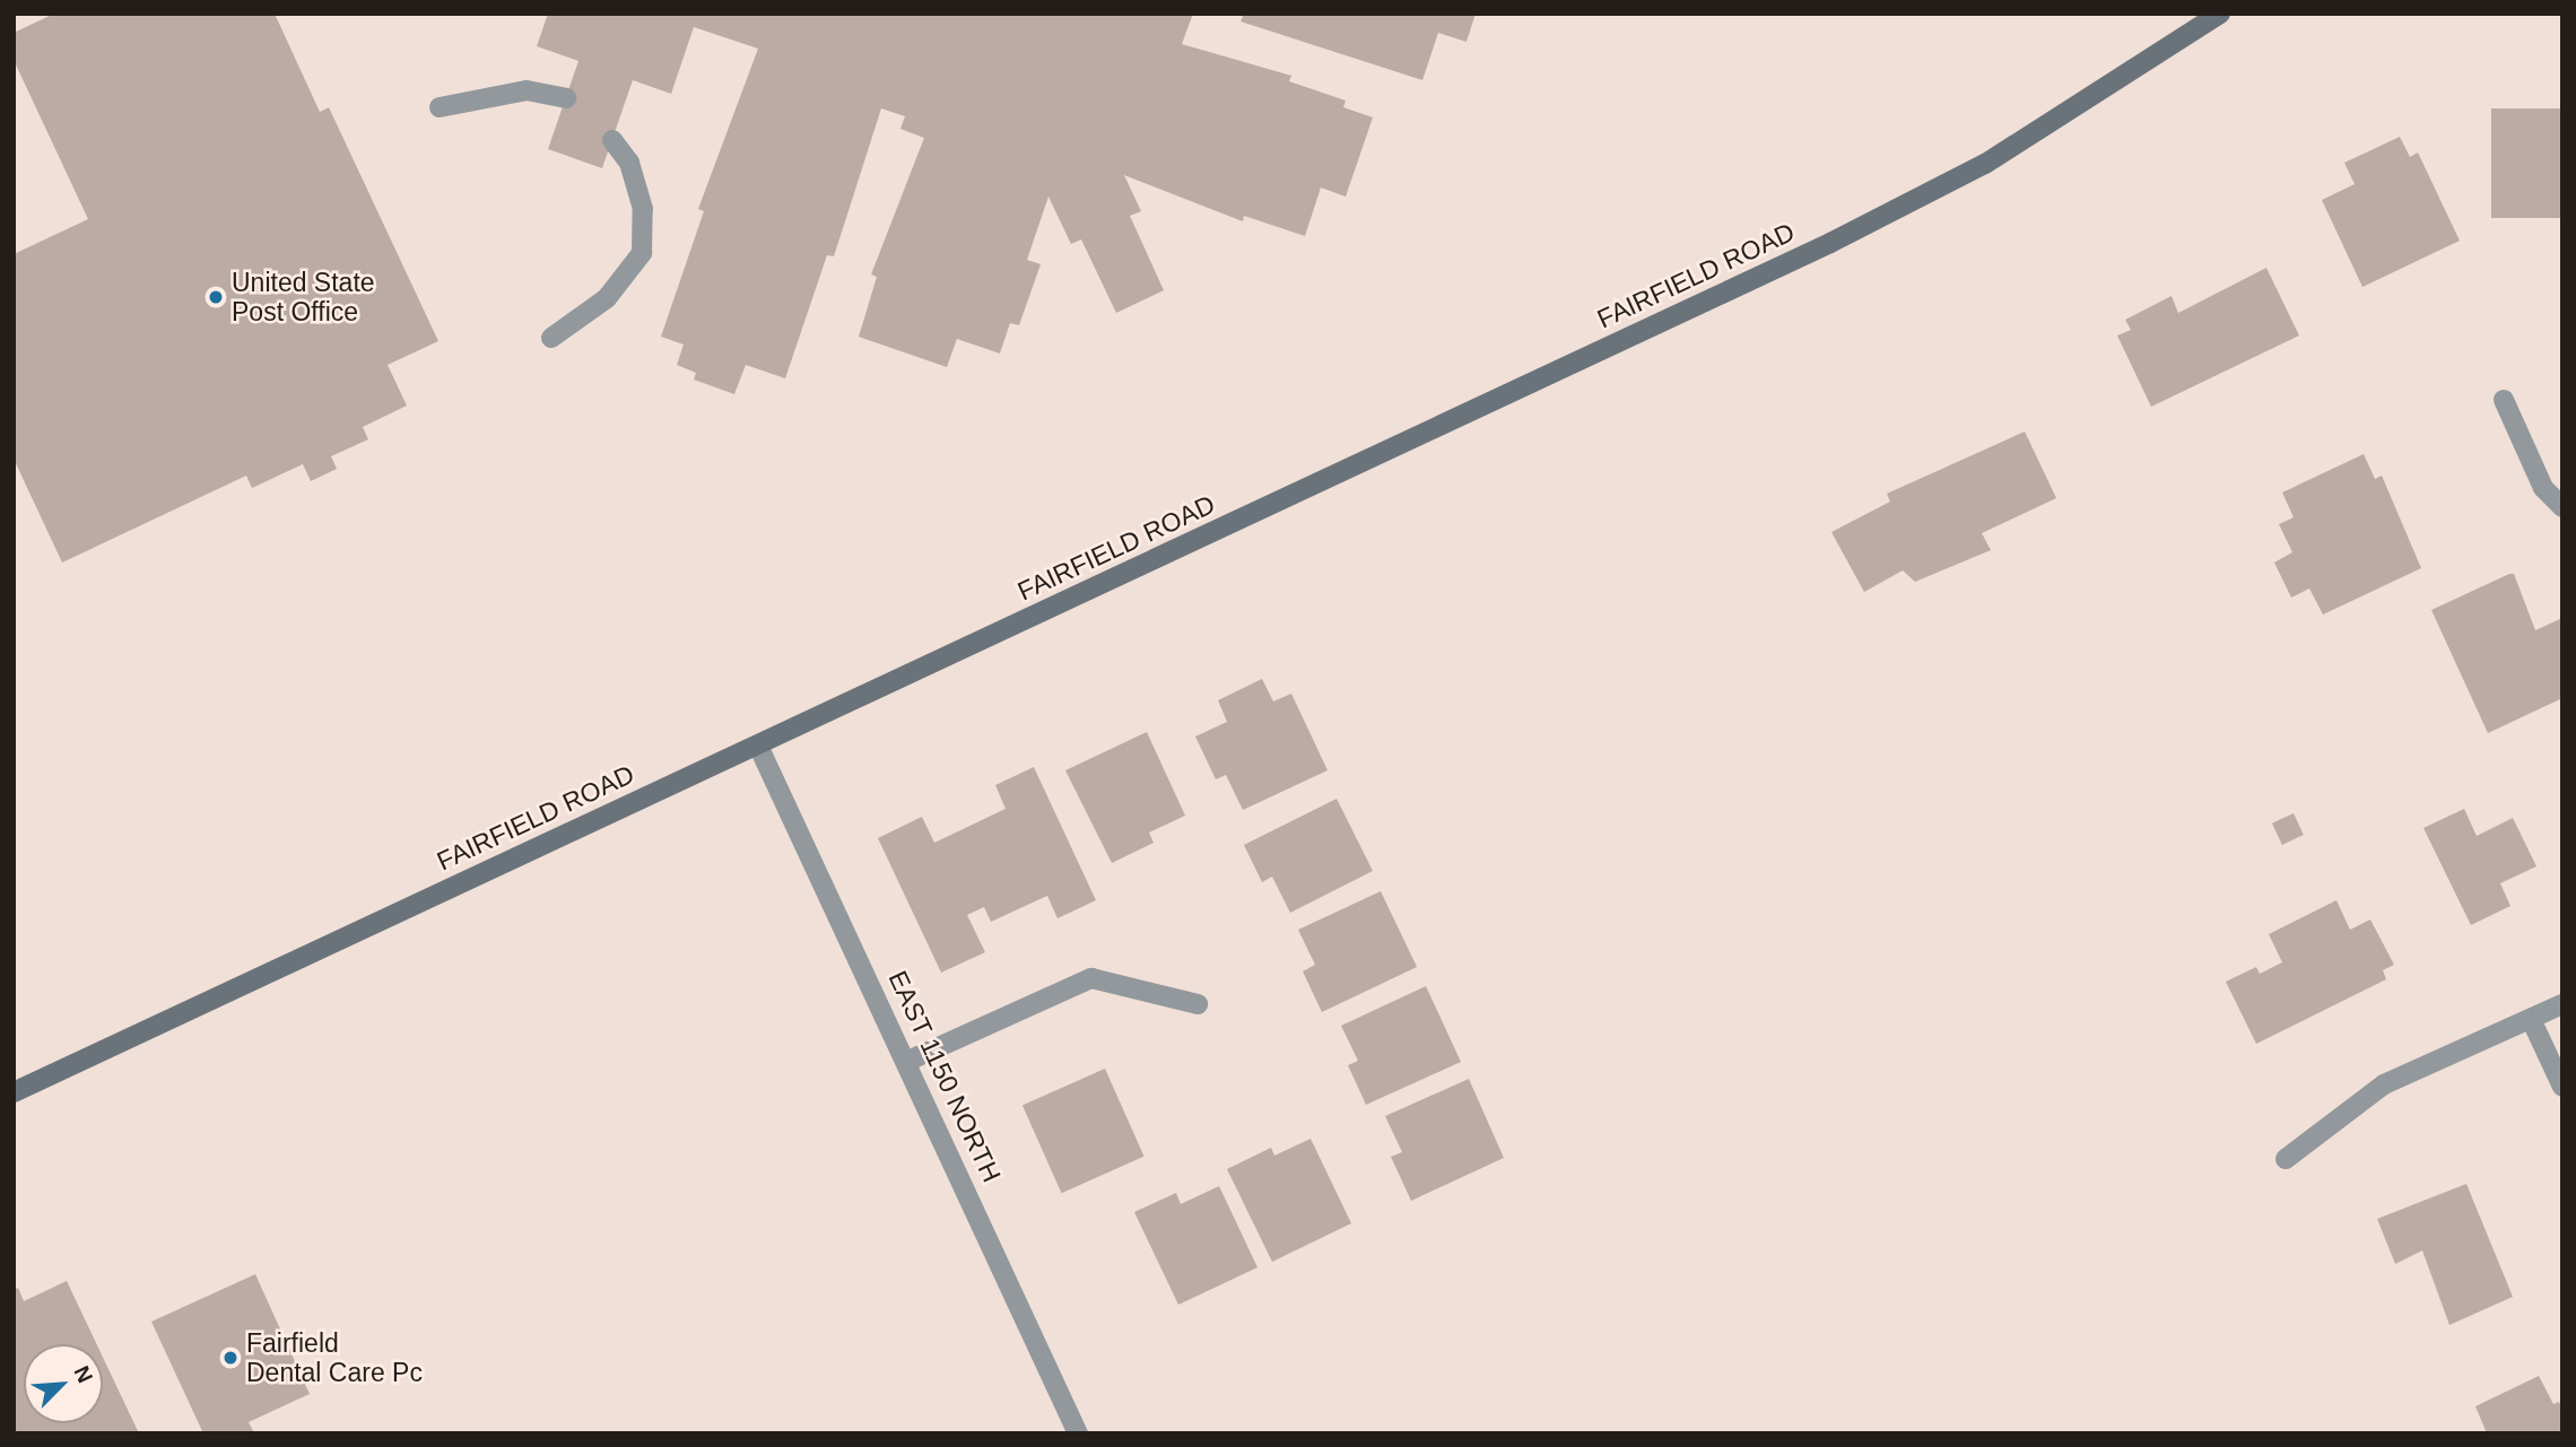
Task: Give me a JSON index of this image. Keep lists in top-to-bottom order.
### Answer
{
  "streets": {
    "main road": ["FAIRFIELD ROAD"],
    "street": ["EAST 1150 NORTH"]
  },
  "crossings": [
    ["FAIRFIELD ROAD", "EAST 1150 NORTH"]
  ],
  "places": ["United State Post Office", "Fairfield Dental Care Pc"],
  "north": "top right"
}
